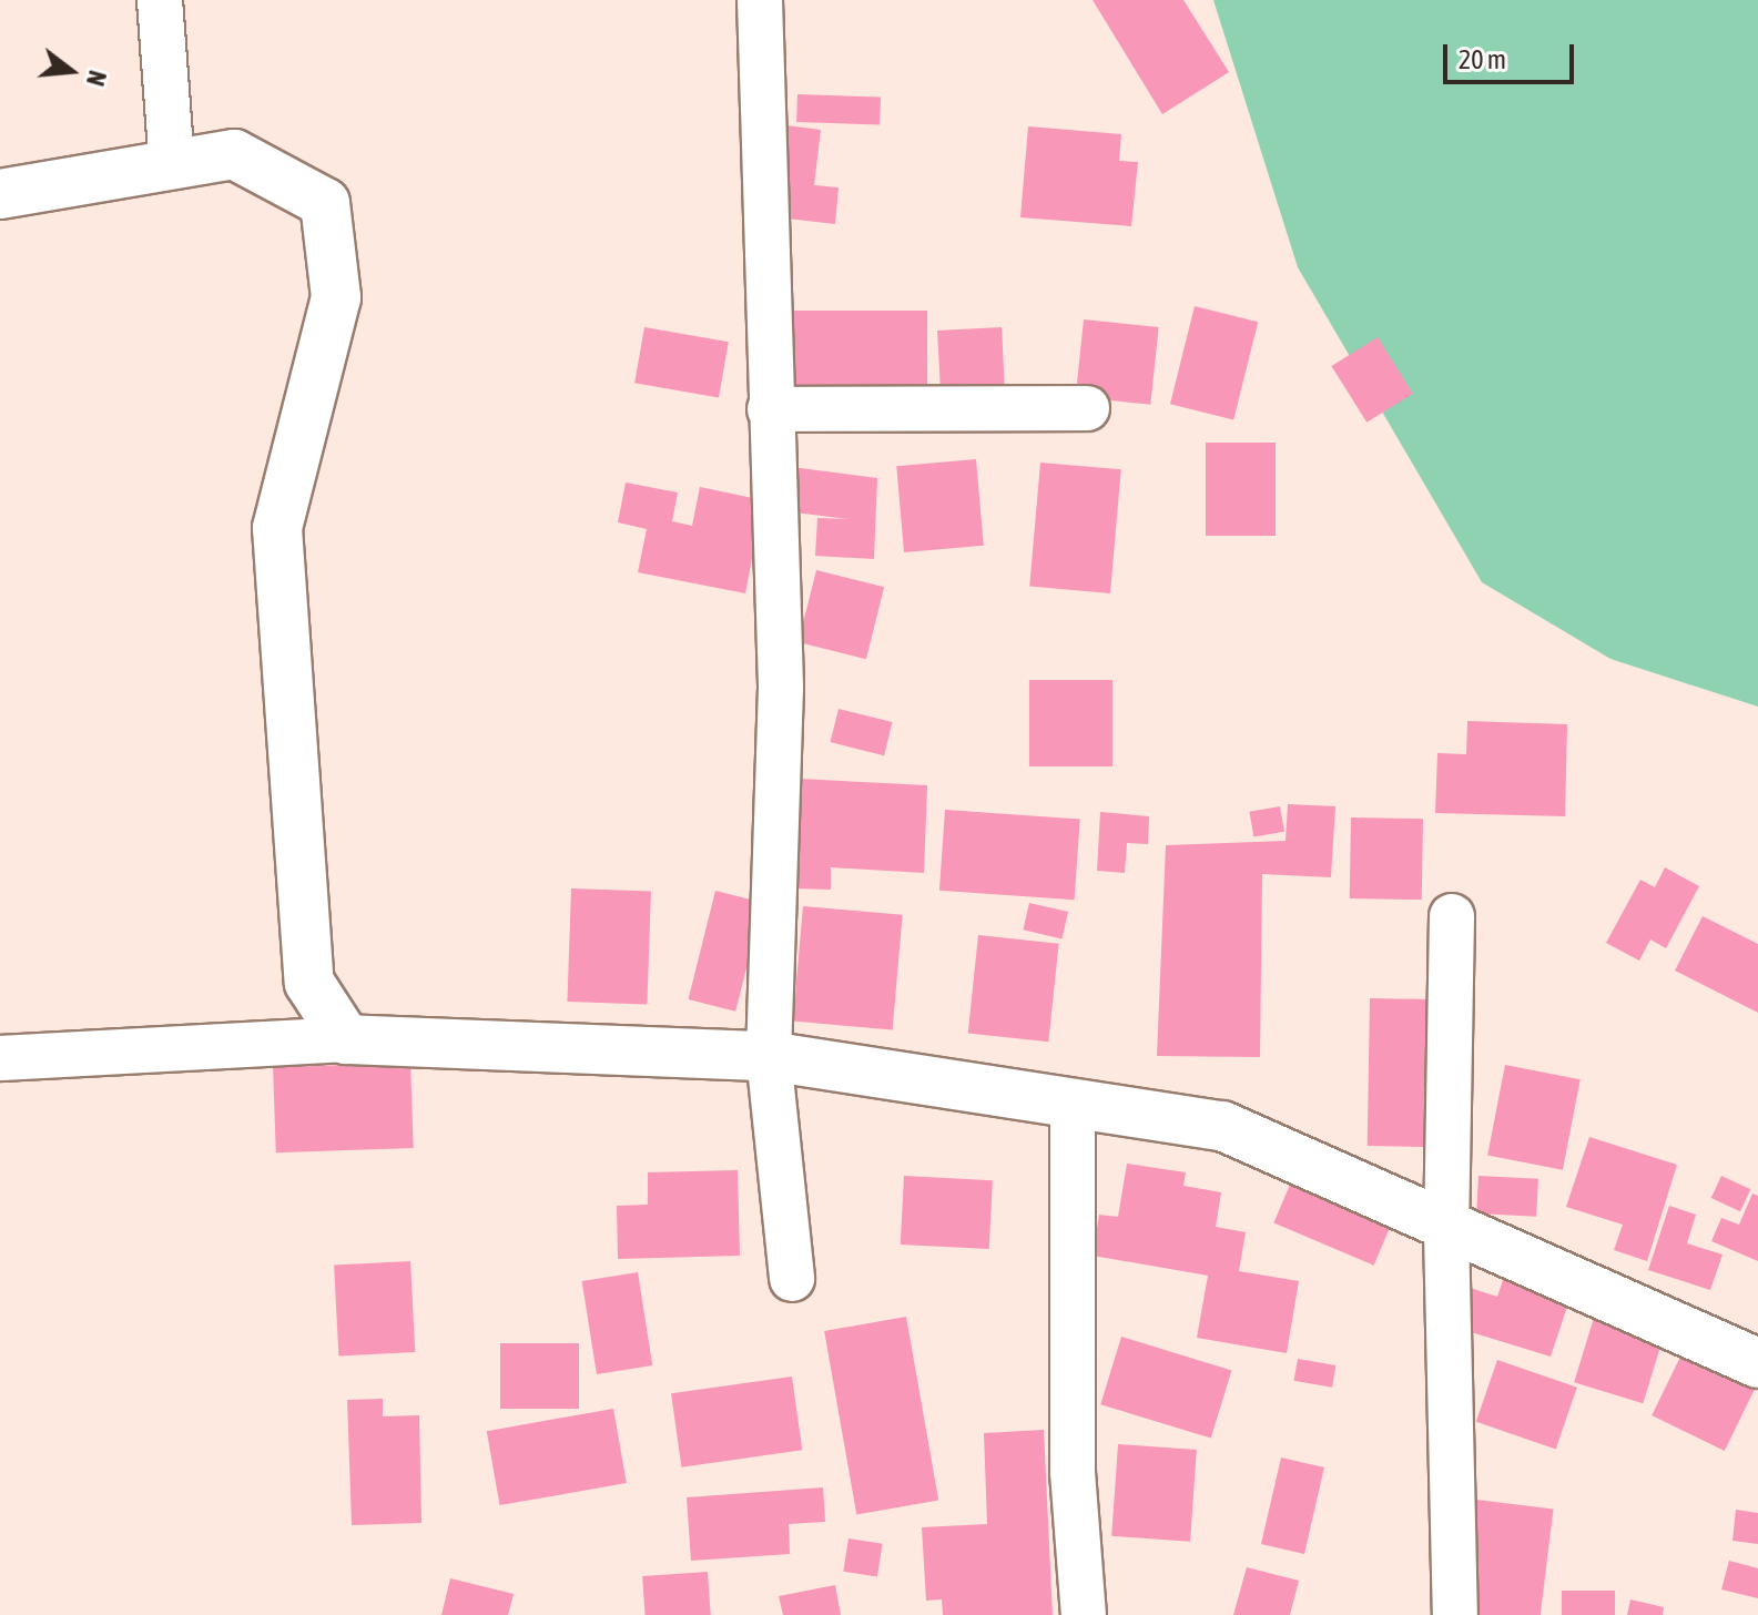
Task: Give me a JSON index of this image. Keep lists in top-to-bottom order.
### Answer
{
  "scale_bar": "20 m",
  "north": "right"
}
